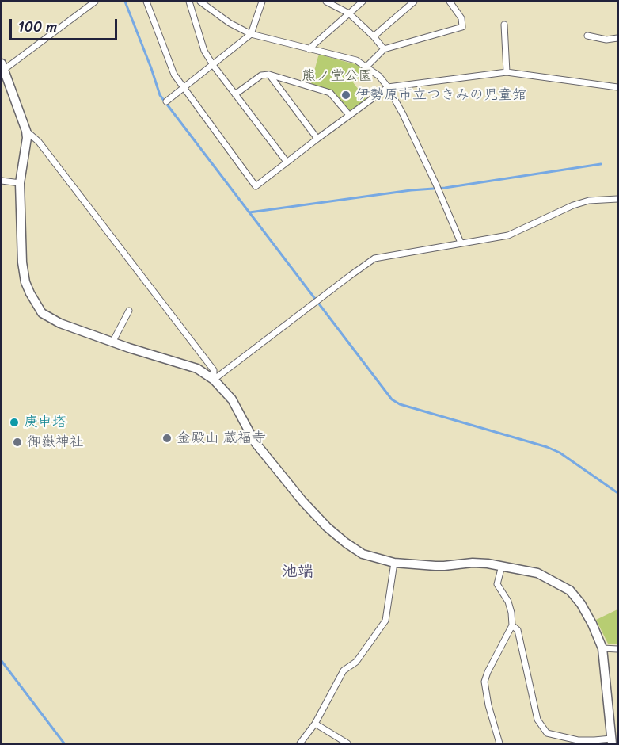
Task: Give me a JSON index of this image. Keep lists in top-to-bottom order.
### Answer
{
  "districts": ["池端"],
  "parks": ["熊ノ堂公園"],
  "places": [
    "伊勢原市立つきみの児童館",
    "庚申塔",
    "金殿山 蔵福寺",
    "御嶽神社"
  ],
  "scale_bar": "100 m"
}
